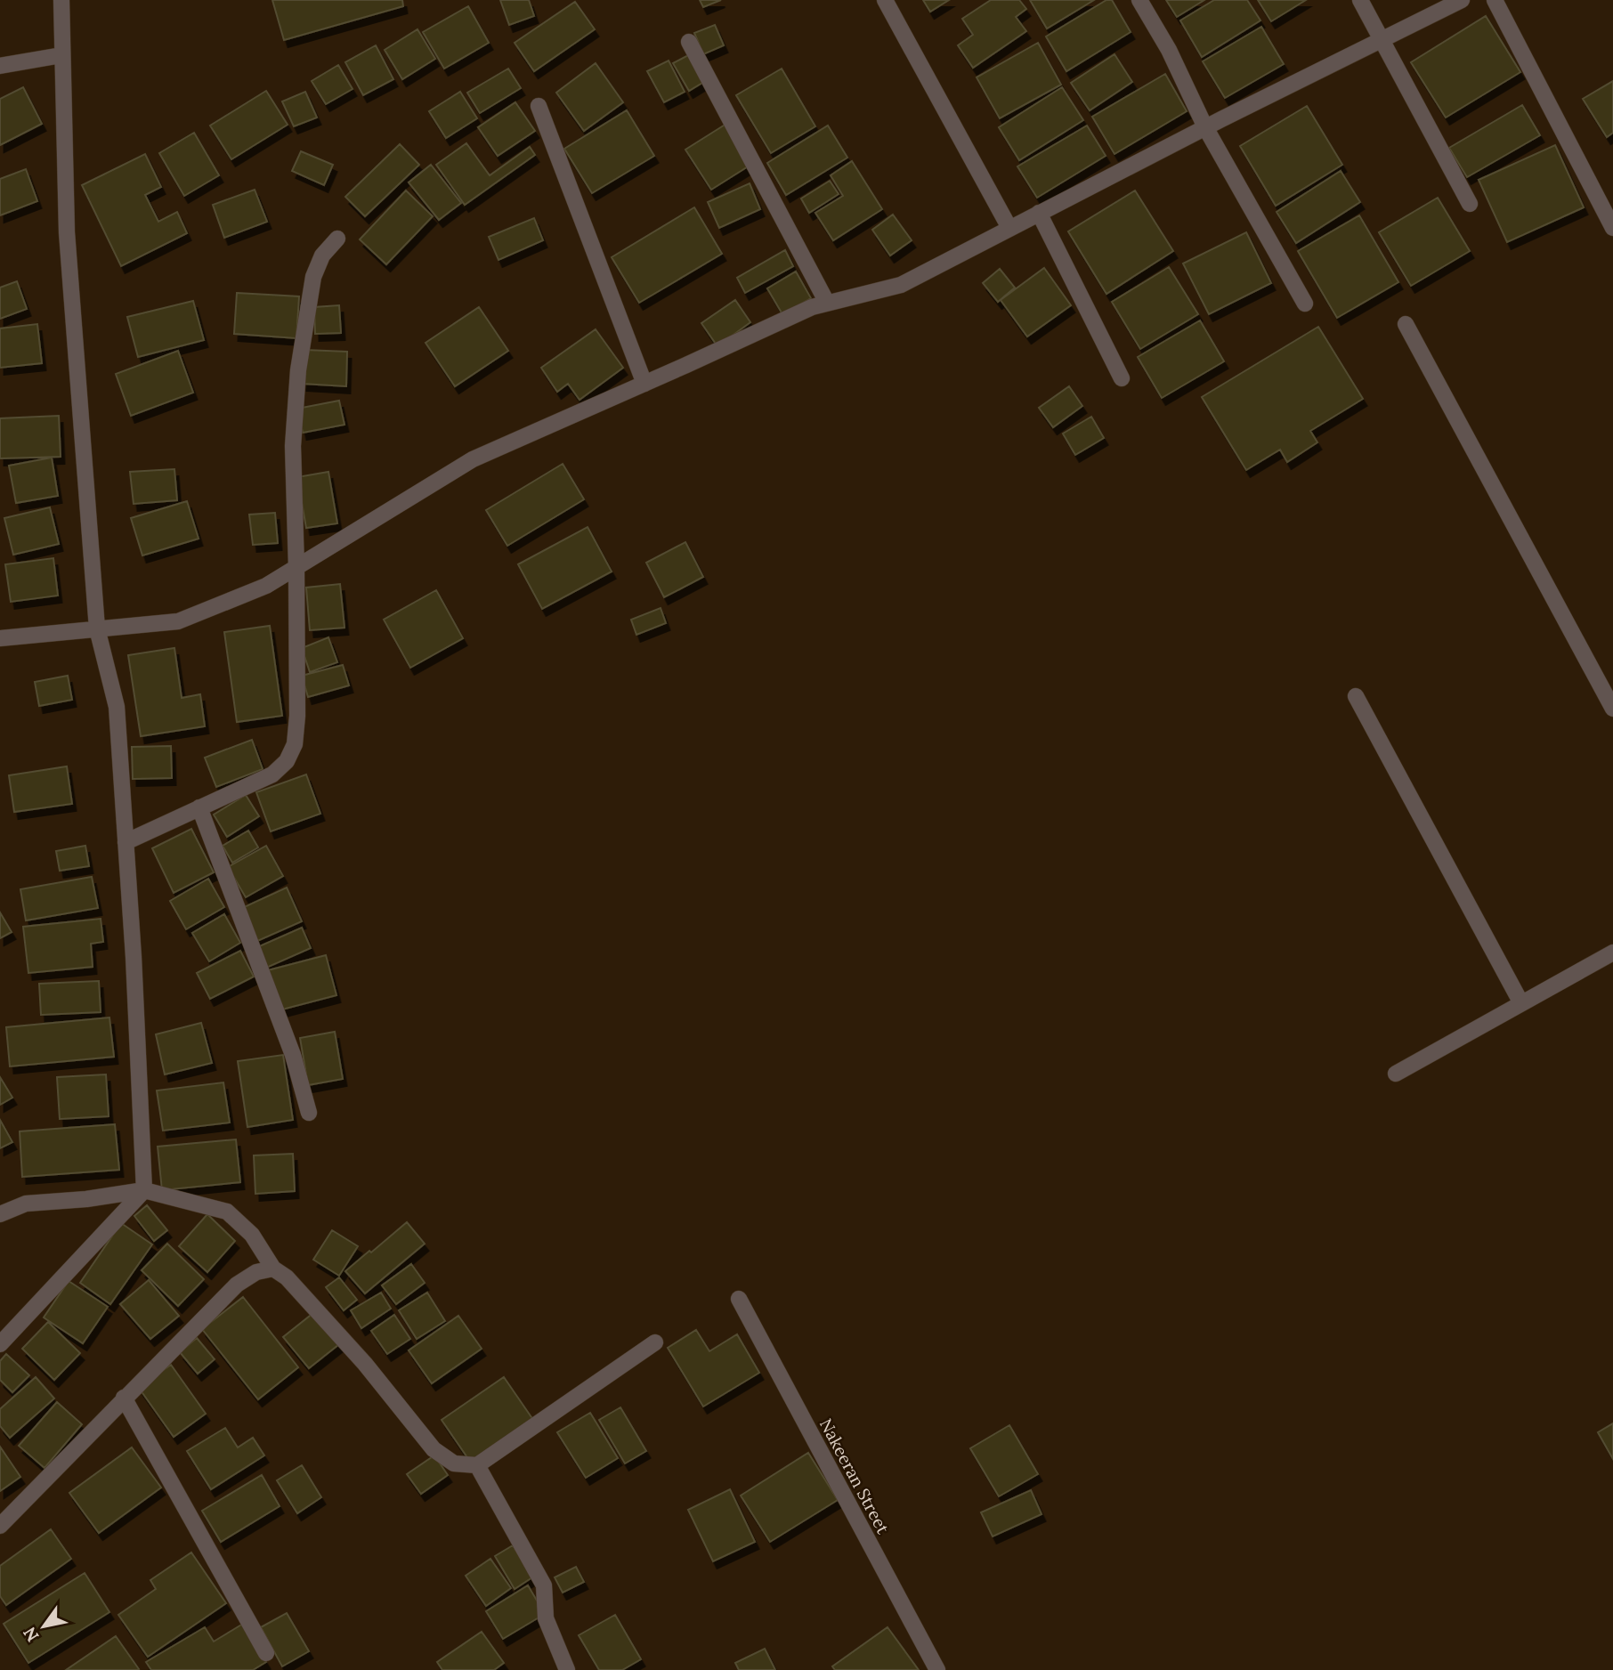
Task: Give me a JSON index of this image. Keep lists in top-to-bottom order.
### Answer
{
  "streets": {
    "street": ["Nakeeran Street"]
  },
  "north": "bottom left"
}
